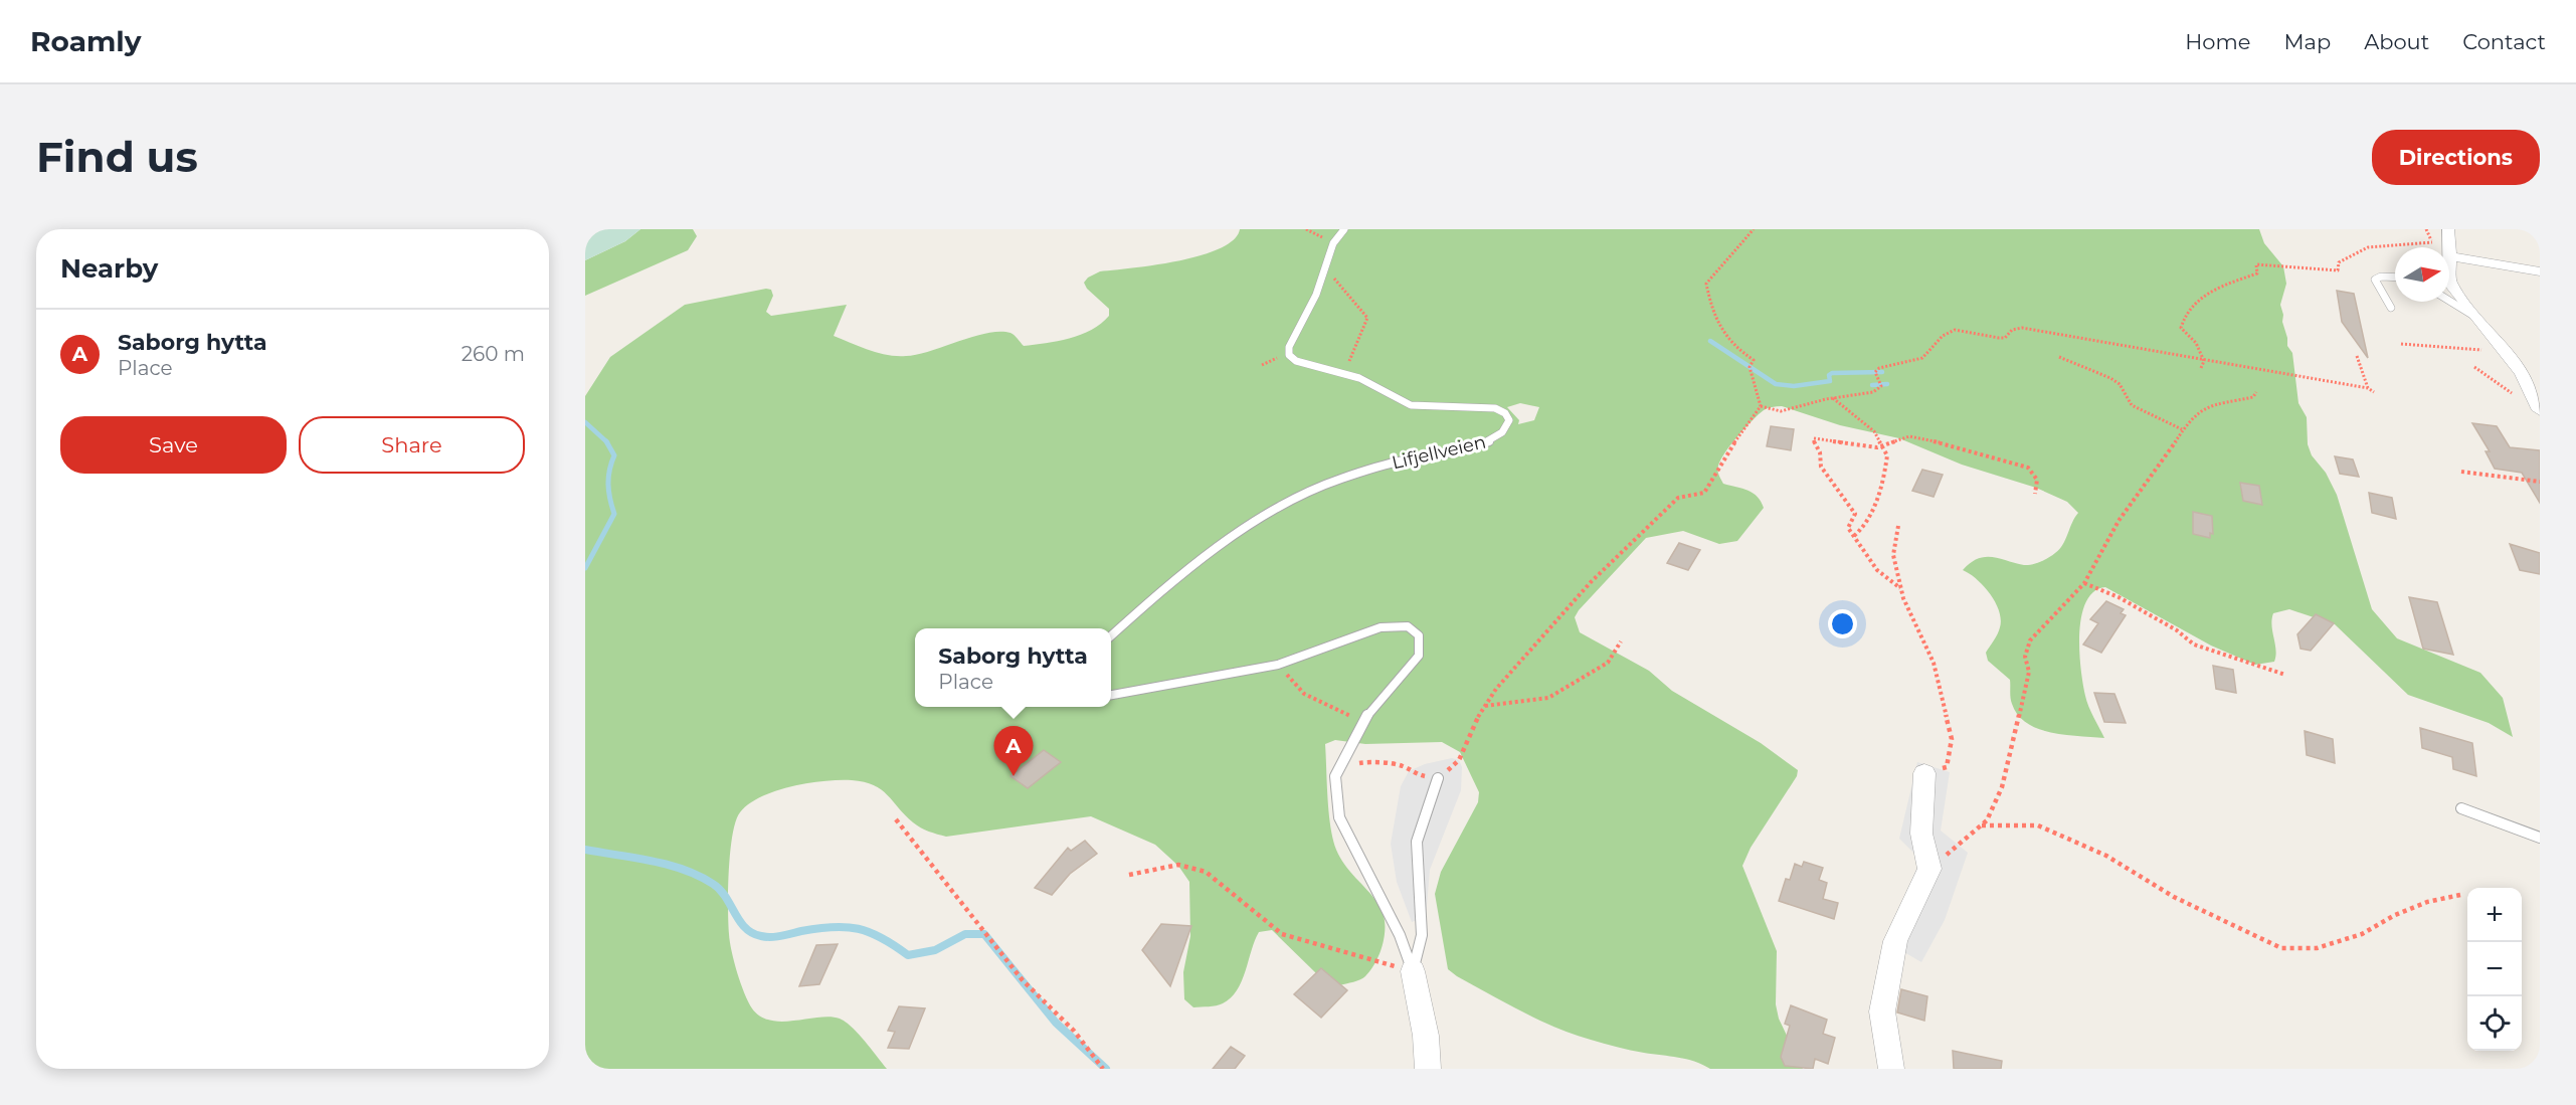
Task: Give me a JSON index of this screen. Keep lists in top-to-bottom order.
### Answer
{
  "streets": {
    "lane": ["Lifjellveien"]
  },
  "north": "right",
  "page": {
    "header": "Roamly",
    "nav": [
      "Home",
      "Map",
      "About",
      "Contact"
    ],
    "buttons": [
      "Directions",
      ["Save", "Share"]
    ],
    "title": "Find us",
    "heading": "Nearby",
    "list": [
      {
        "mark": "A",
        "name": "Saborg hytta",
        "note": "Place",
        "value": "260 m"
      }
    ],
    "popup": ["Saborg hytta", "Place"],
    "pins": "A",
    "map_buttons": ["+", "−"]
  }
}
